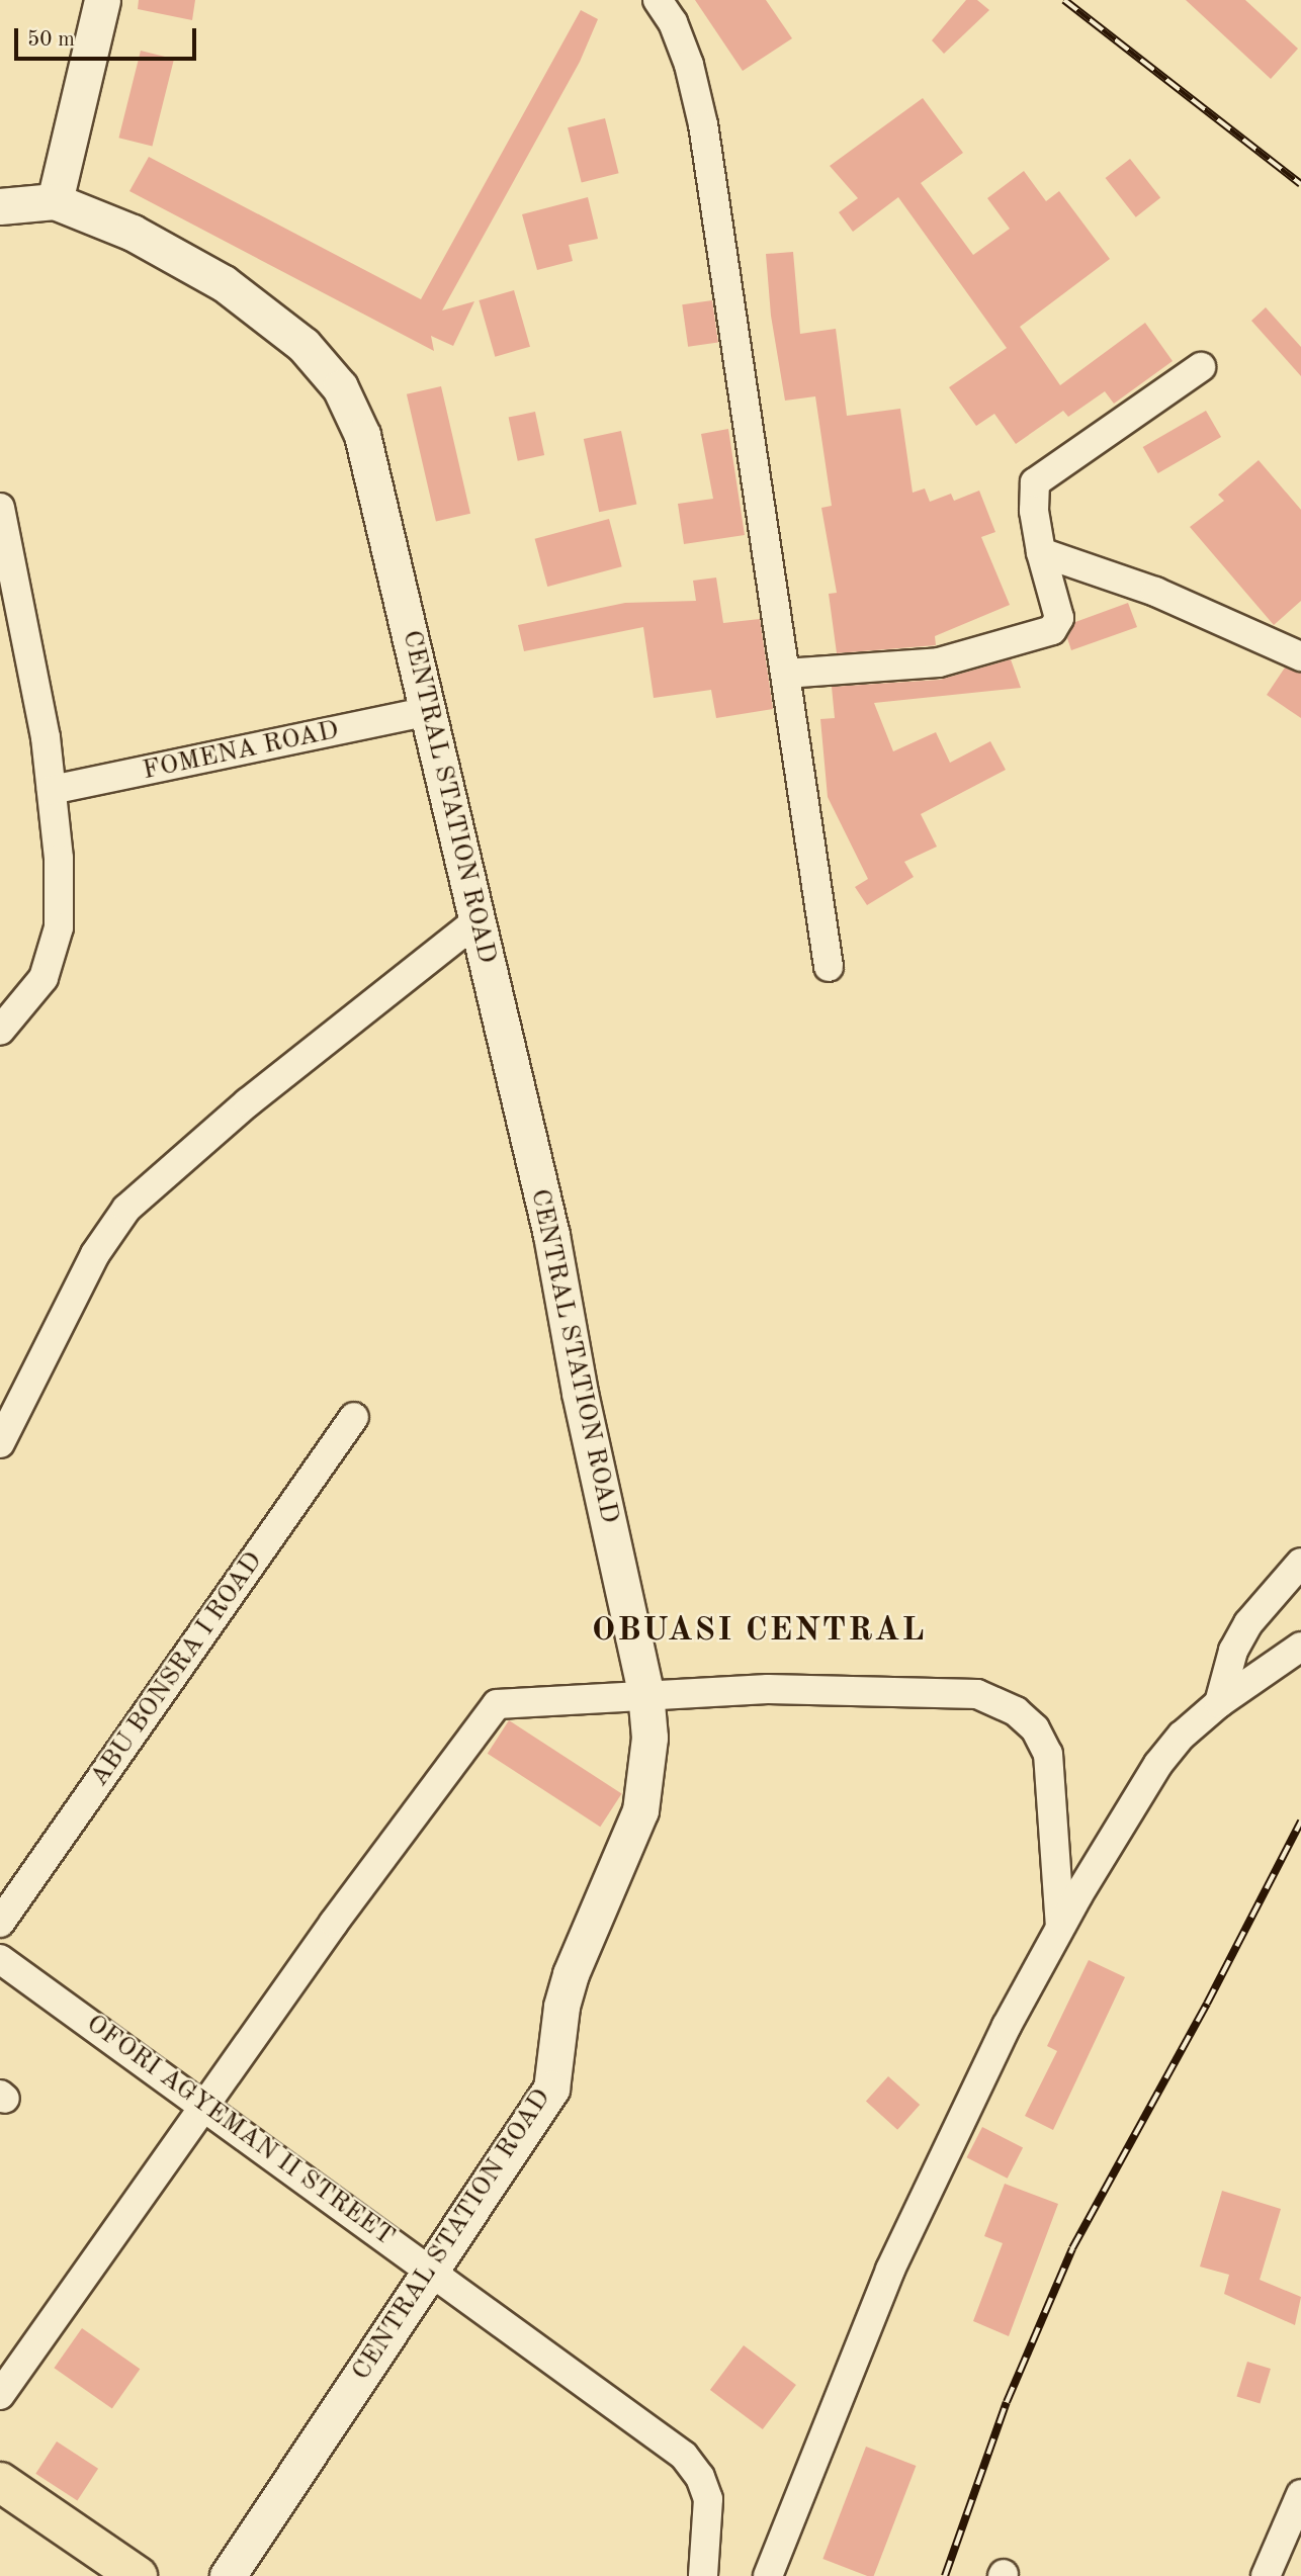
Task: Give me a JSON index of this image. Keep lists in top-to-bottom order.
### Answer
{
  "streets": {
    "street": [
      "FOMENA ROAD",
      "CENTRAL STATION ROAD",
      "ABU BONSRA I ROAD",
      "OFORI AGYEMAN II STREET"
    ]
  },
  "crossings": [
    ["FOMENA ROAD", "CENTRAL STATION ROAD"],
    ["CENTRAL STATION ROAD", "OFORI AGYEMAN II STREET"]
  ],
  "districts": ["OBUASI CENTRAL"],
  "scale_bar": "50 m"
}
